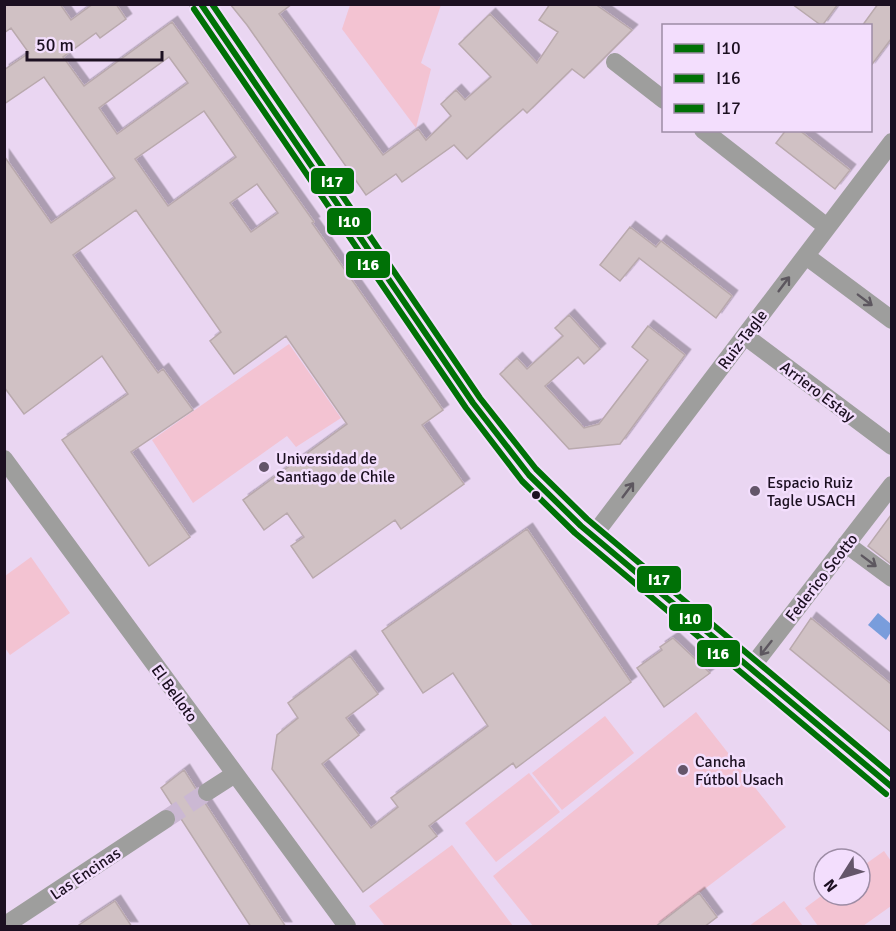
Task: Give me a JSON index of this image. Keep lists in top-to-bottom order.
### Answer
{
  "streets": {
    "street": [
      "Ruiz-Tagle",
      "Arriero Estay",
      "Federico Scotto",
      "El Belloto",
      "Las Encinas"
    ]
  },
  "crossings": [
    ["Ruiz-Tagle", "Arriero Estay"]
  ],
  "one_way": ["Ruiz-Tagle", "Federico Scotto"],
  "places": ["Universidad de Santiago de Chile", "Espacio Ruiz Tagle USACH", "Cancha Fútbol Usach"],
  "lines": ["transit line I10", "transit line I17", "transit line I16"],
  "legend": ["I10", "I16", "I17"],
  "scale_bar": "50 m",
  "north": "bottom left"
}
